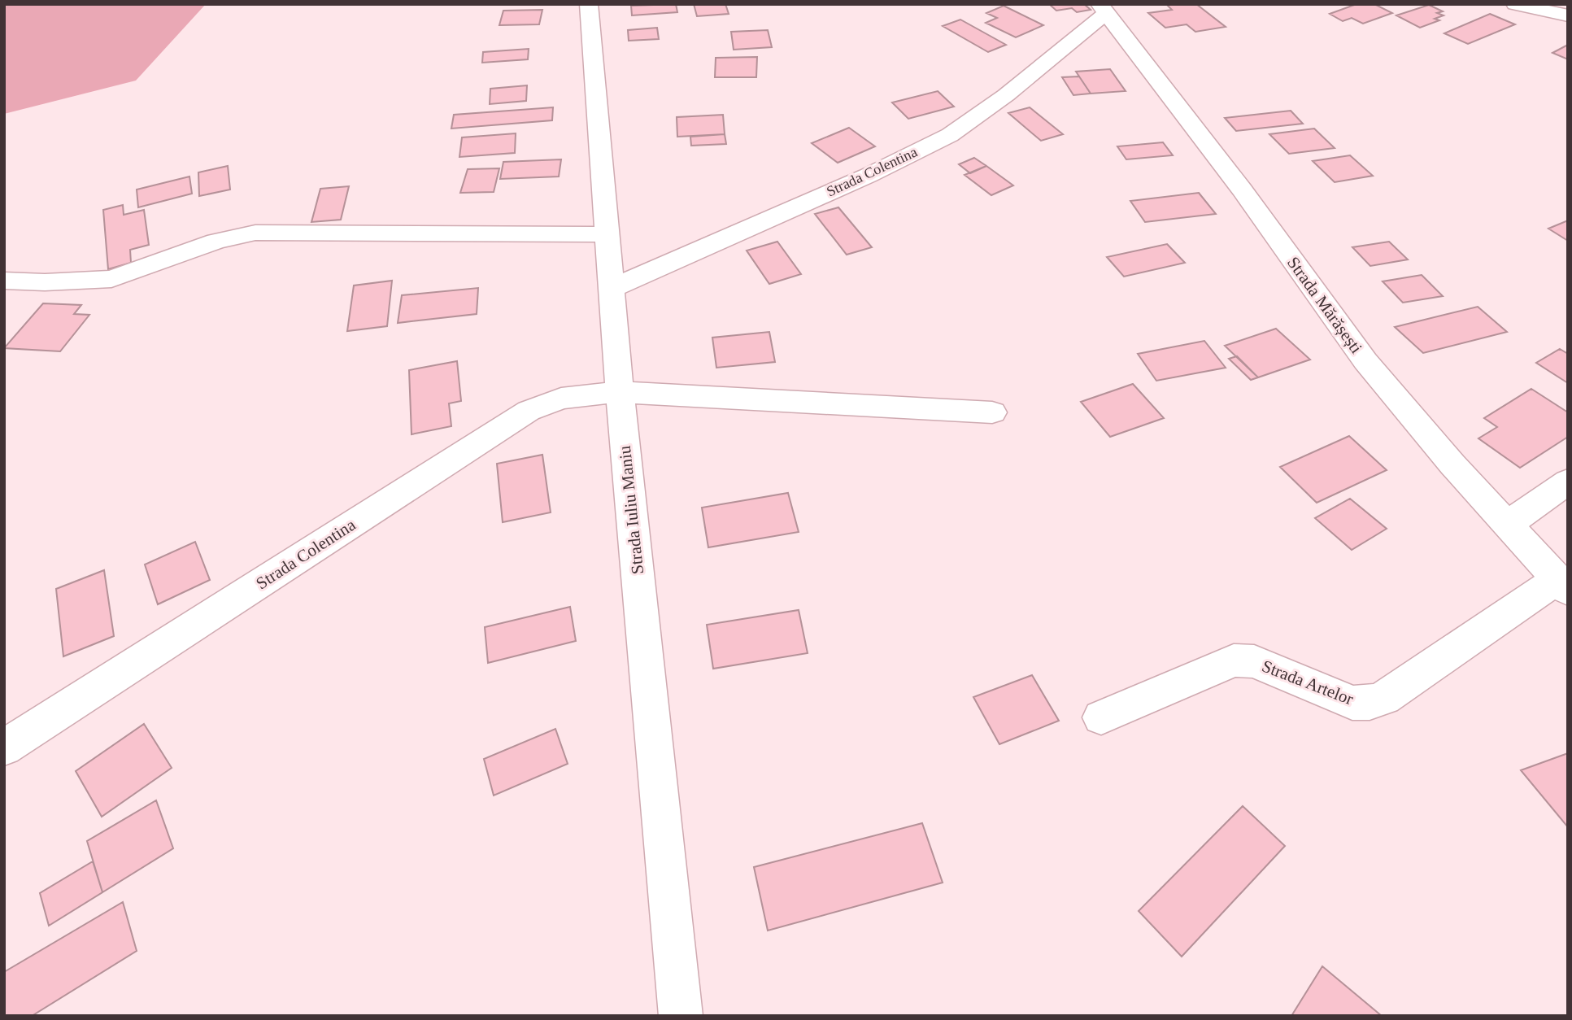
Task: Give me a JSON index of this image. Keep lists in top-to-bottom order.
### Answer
{
  "streets": {
    "street": [
      "Strada Colentina",
      "Strada Mărășești",
      "Strada Iuliu Maniu",
      "Strada Artelor"
    ]
  },
  "crossings": [
    ["Strada Colentina", "Strada Mărășești"],
    ["Strada Colentina", "Strada Iuliu Maniu"],
    ["Strada Mărășești", "Strada Artelor"]
  ]
}
